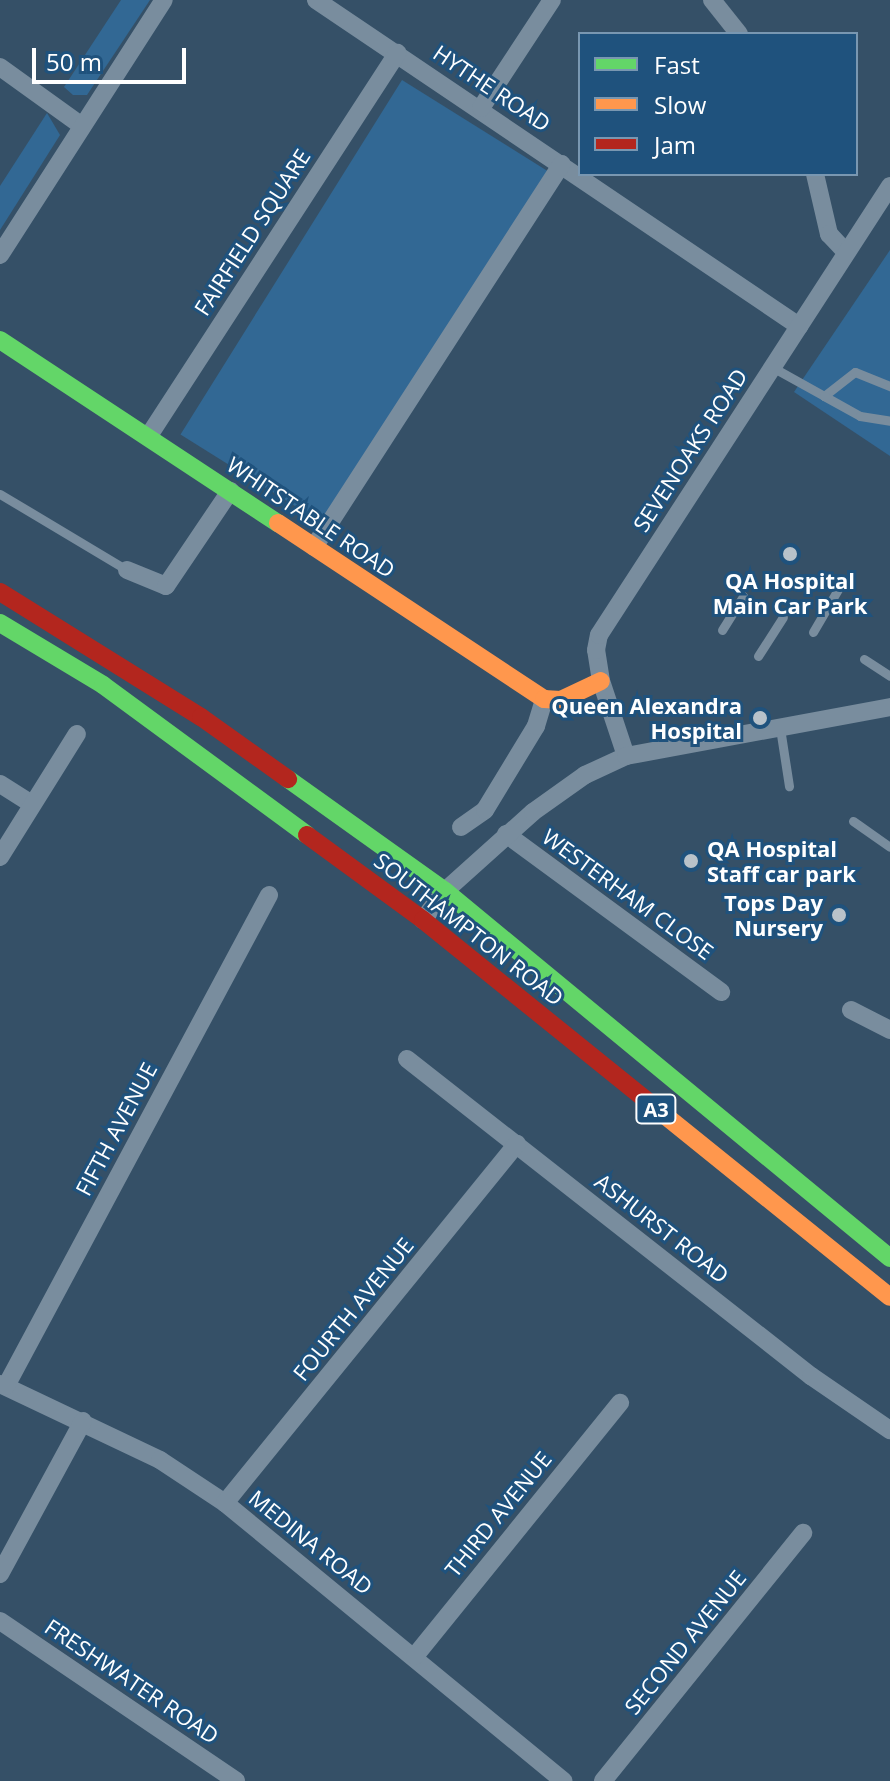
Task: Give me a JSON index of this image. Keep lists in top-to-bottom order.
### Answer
{
  "streets": {
    "main road": ["WHITSTABLE ROAD", "SOUTHAMPTON ROAD", "A3"],
    "street": [
      "HYTHE ROAD",
      "FAIRFIELD SQUARE",
      "SEVENOAKS ROAD",
      "WESTERHAM CLOSE",
      "FIFTH AVENUE",
      "ASHURST ROAD",
      "FOURTH AVENUE",
      "THIRD AVENUE",
      "MEDINA ROAD",
      "SECOND AVENUE",
      "FRESHWATER ROAD"
    ]
  },
  "crossings": [
    ["HYTHE ROAD", "FAIRFIELD SQUARE"],
    ["HYTHE ROAD", "SEVENOAKS ROAD"],
    ["FAIRFIELD SQUARE", "WHITSTABLE ROAD"],
    ["FIFTH AVENUE", "MEDINA ROAD"],
    ["ASHURST ROAD", "FOURTH AVENUE"],
    ["FOURTH AVENUE", "MEDINA ROAD"],
    ["THIRD AVENUE", "MEDINA ROAD"]
  ],
  "places": [
    "QA Hospital Main Car Park",
    "Queen Alexandra Hospital",
    "QA Hospital Staff car park",
    "Tops Day Nursery"
  ],
  "legend": ["Fast", "Slow", "Jam"],
  "scale_bar": "50 m"
}
